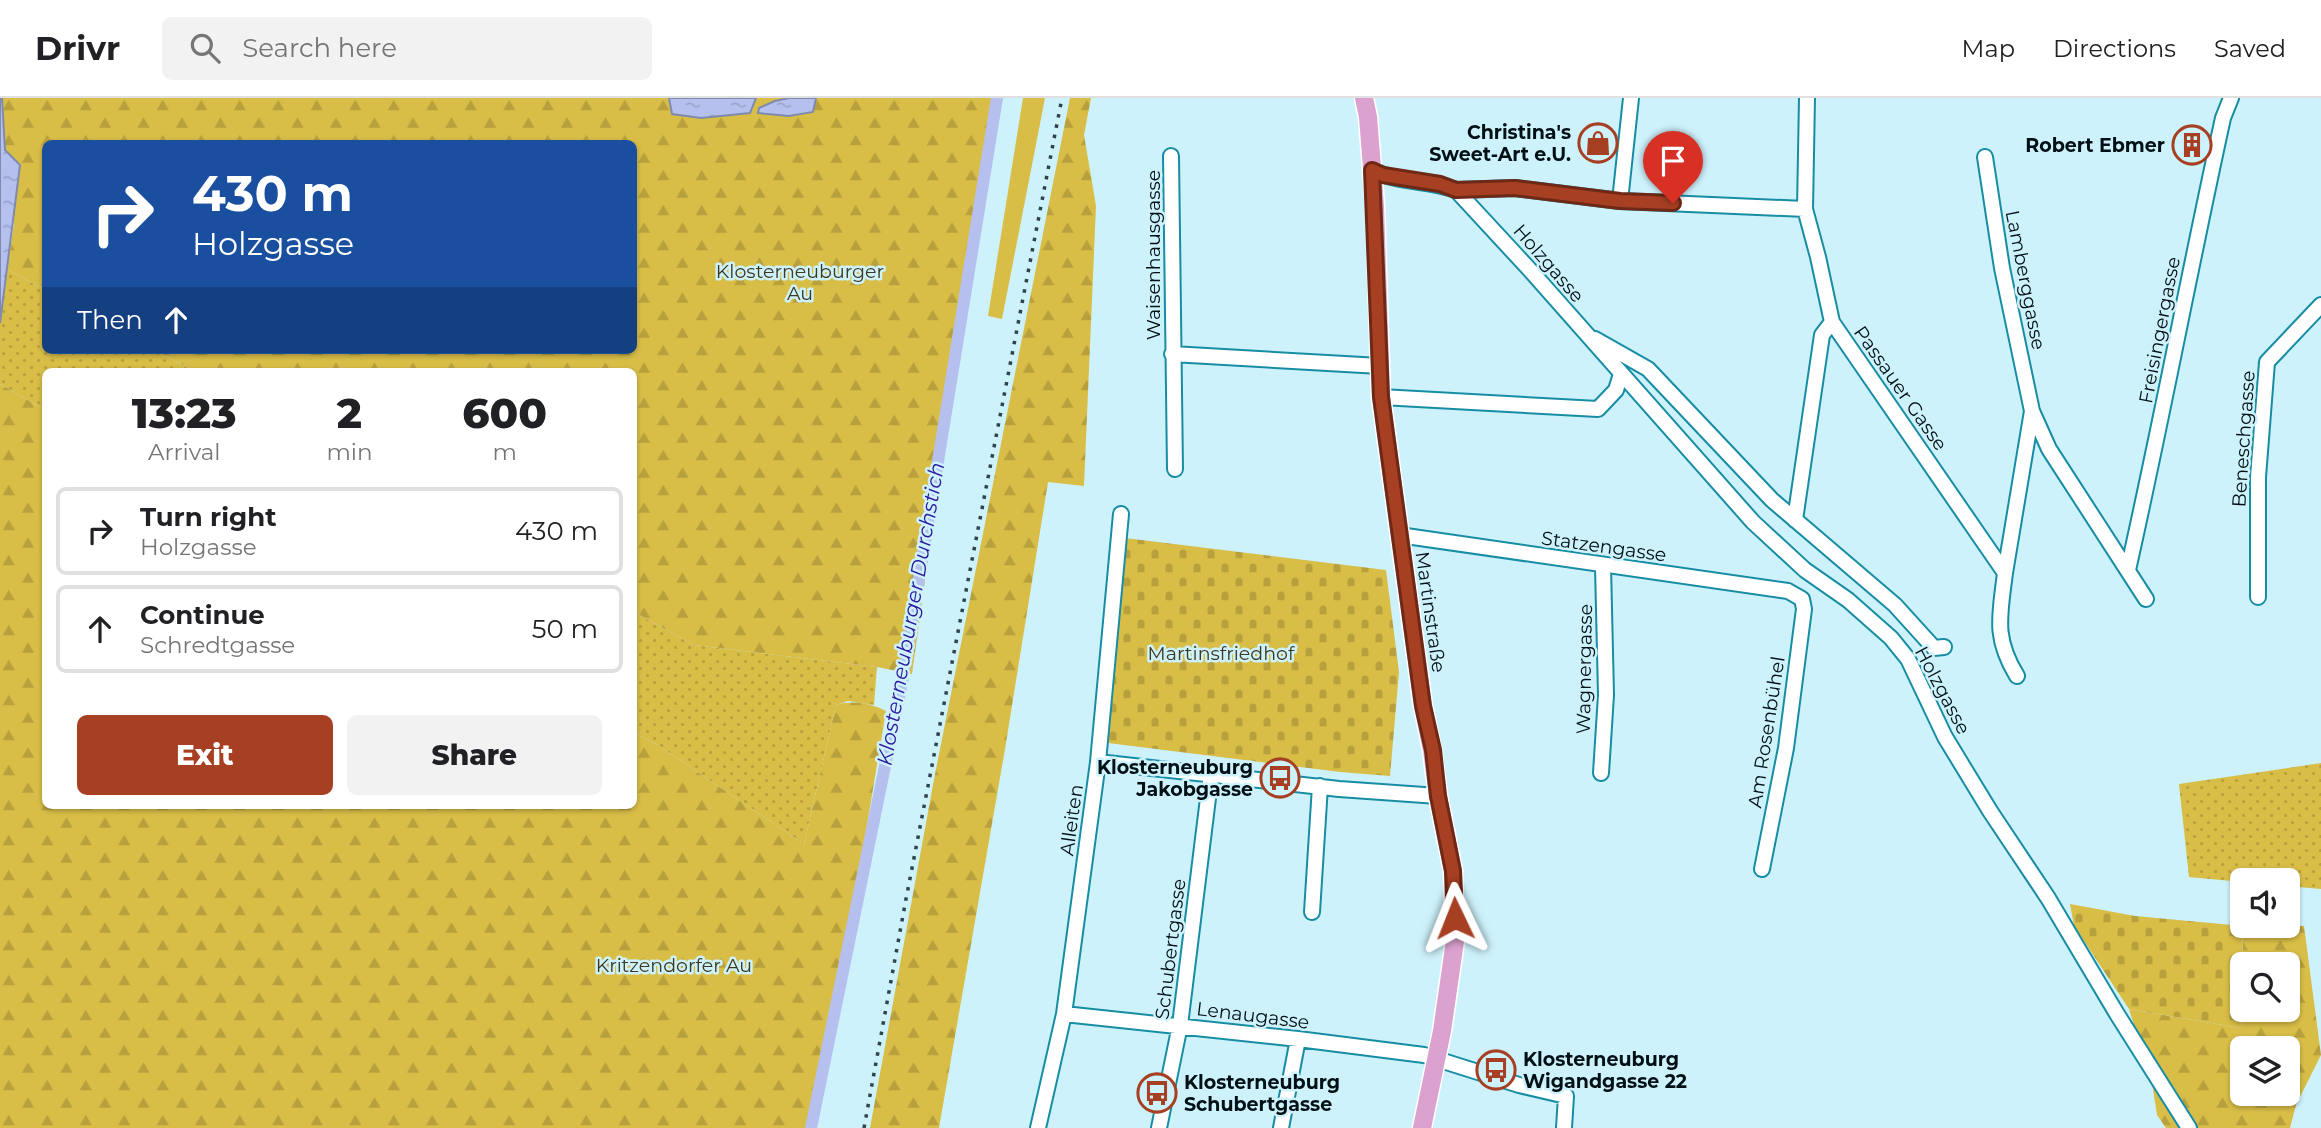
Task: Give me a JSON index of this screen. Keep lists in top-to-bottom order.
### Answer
{
  "streets": {
    "main road": ["Martinstraße"],
    "street": [
      "Waisenhausgasse",
      "Holzgasse",
      "Lamberggasse",
      "Freisingergasse",
      "Passauer Gasse",
      "Beneschgasse",
      "Statzengasse",
      "Wagnergasse",
      "Am Rosenbühel",
      "Alleiten",
      "Schubertgasse",
      "Lenaugasse"
    ]
  },
  "crossings": [
    ["Waisenhausgasse", "Martinstraße"],
    ["Holzgasse", "Passauer Gasse"],
    ["Statzengasse", "Martinstraße"],
    ["Statzengasse", "Wagnergasse"],
    ["Statzengasse", "Am Rosenbühel"],
    ["Martinstraße", "Lenaugasse"],
    ["Alleiten", "Lenaugasse"],
    ["Schubertgasse", "Lenaugasse"]
  ],
  "water": ["Klosterneuburger Durchstich"],
  "parks": ["Klosterneuburger Au", "Martinsfriedhof", "Kritzendorfer Au"],
  "places": {
    "shop": ["Christina's Sweet-Art e.U."],
    "building": ["Robert Ebmer"],
    "bus stop": ["Klosterneuburg Jakobgasse", "Klosterneuburg Wigandgasse 22", "Klosterneuburg Schubertgasse"]
  },
  "page": {
    "header": "Drivr",
    "search": "Search here",
    "nav": ["Map", "Directions", "Saved"],
    "turn": ["430 m", "Holzgasse"],
    "then": "Then",
    "eta": [
      "13:23",
      "Arrival",
      "2",
      "min",
      "600",
      "m"
    ],
    "list": [
      {
        "name": "Turn right",
        "note": "Holzgasse",
        "value": "430 m"
      },
      {
        "name": "Continue",
        "note": "Schredtgasse",
        "value": "50 m"
      }
    ],
    "buttons": ["Exit", "Share"]
  }
}
